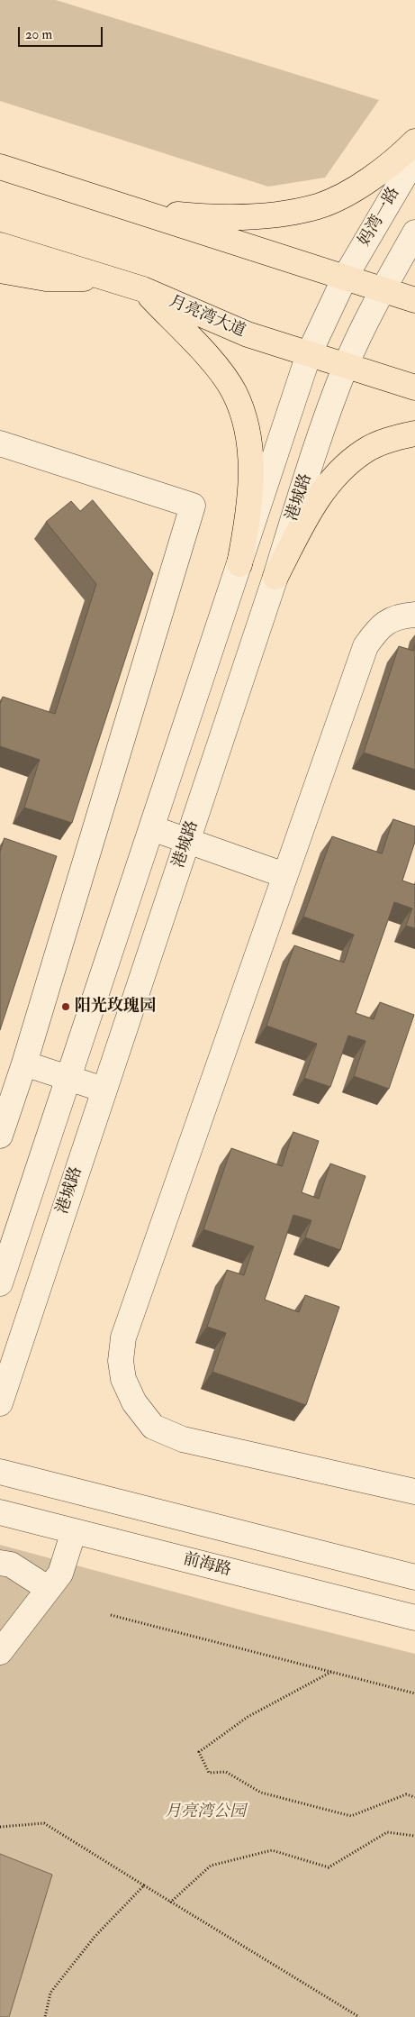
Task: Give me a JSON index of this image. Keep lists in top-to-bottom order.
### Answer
{
  "streets": {
    "main road": ["月亮湾大道"],
    "street": ["妈湾一路", "港城路", "前海路"]
  },
  "crossings": [
    ["月亮湾大道", "港城路"]
  ],
  "parks": ["月亮湾公园"],
  "places": ["阳光玫瑰园"],
  "scale_bar": "20 m"
}
